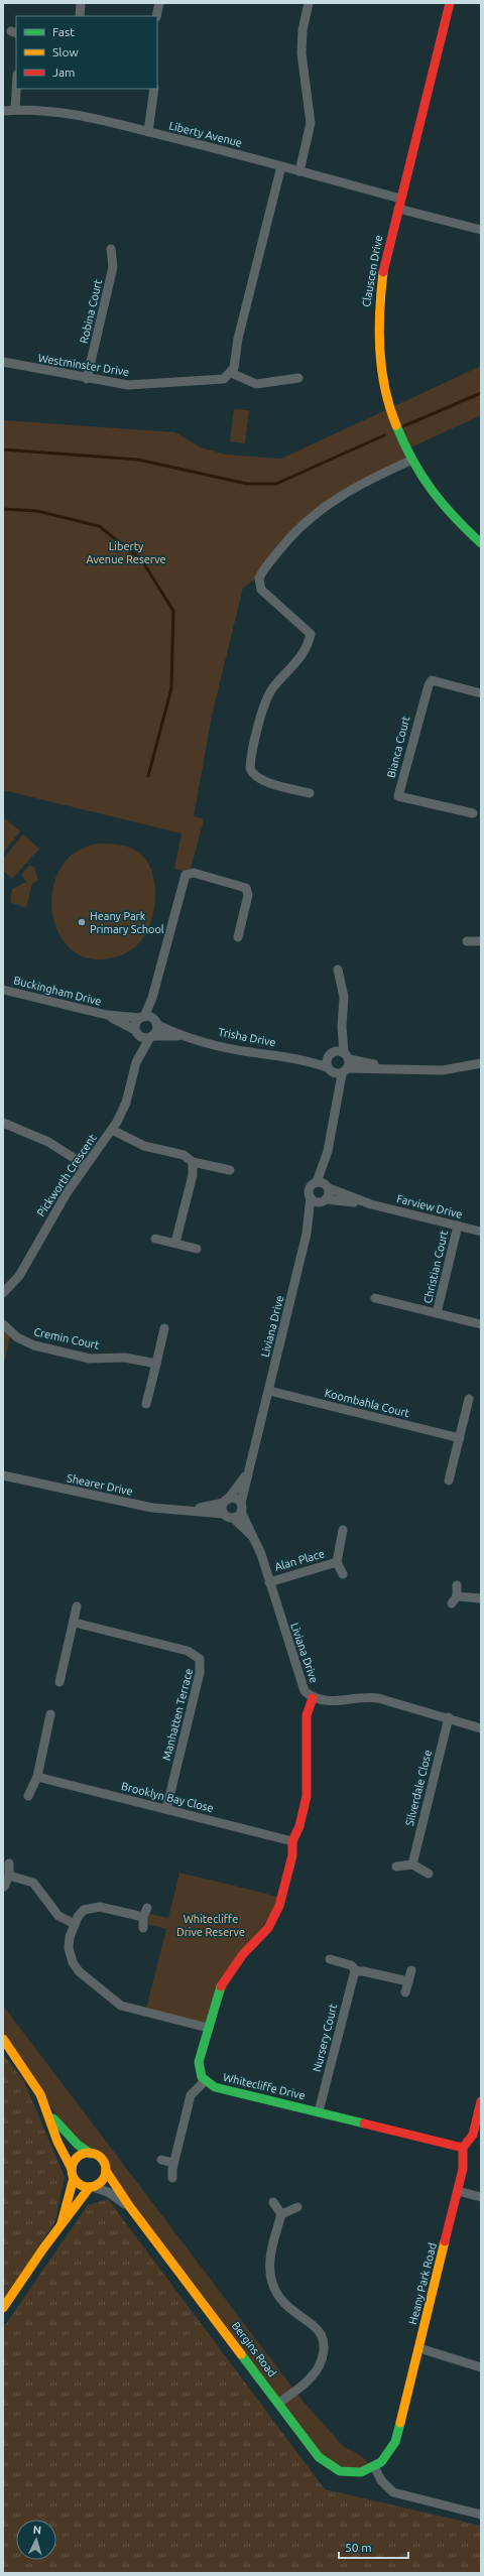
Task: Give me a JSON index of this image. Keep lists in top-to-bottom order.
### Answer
{
  "streets": {
    "street": [
      "Liberty Avenue",
      "Clauscen Drive",
      "Robina Court",
      "Westminster Drive",
      "Bianca Court",
      "Buckingham Drive",
      "Trisha Drive",
      "Pickworth Crescent",
      "Farview Drive",
      "Christian Court",
      "Liviana Drive",
      "Cremin Court",
      "Koombahla Court",
      "Shearer Drive",
      "Alan Place",
      "Manhatten Terrace",
      "Silverdale Close",
      "Brooklyn Bay Close",
      "Nursery Court",
      "Whitecliffe Drive",
      "Heany Park Road",
      "Bergins Road"
    ]
  },
  "crossings": [
    ["Liberty Avenue", "Clauscen Drive"],
    ["Robina Court", "Westminster Drive"],
    ["Buckingham Drive", "Trisha Drive"],
    ["Buckingham Drive", "Pickworth Crescent"],
    ["Trisha Drive", "Pickworth Crescent"],
    ["Farview Drive", "Christian Court"],
    ["Farview Drive", "Liviana Drive"],
    ["Liviana Drive", "Koombahla Court"],
    ["Liviana Drive", "Shearer Drive"],
    ["Liviana Drive", "Alan Place"],
    ["Liviana Drive", "Silverdale Close"],
    ["Manhatten Terrace", "Brooklyn Bay Close"],
    ["Nursery Court", "Whitecliffe Drive"],
    ["Whitecliffe Drive", "Heany Park Road"],
    ["Heany Park Road", "Bergins Road"]
  ],
  "parks": ["Liberty Avenue Reserve", "Whitecliffe Drive Reserve"],
  "places": ["Heany Park Primary School"],
  "legend": ["Fast", "Slow", "Jam"],
  "scale_bar": "50 m",
  "north": "top"
}
